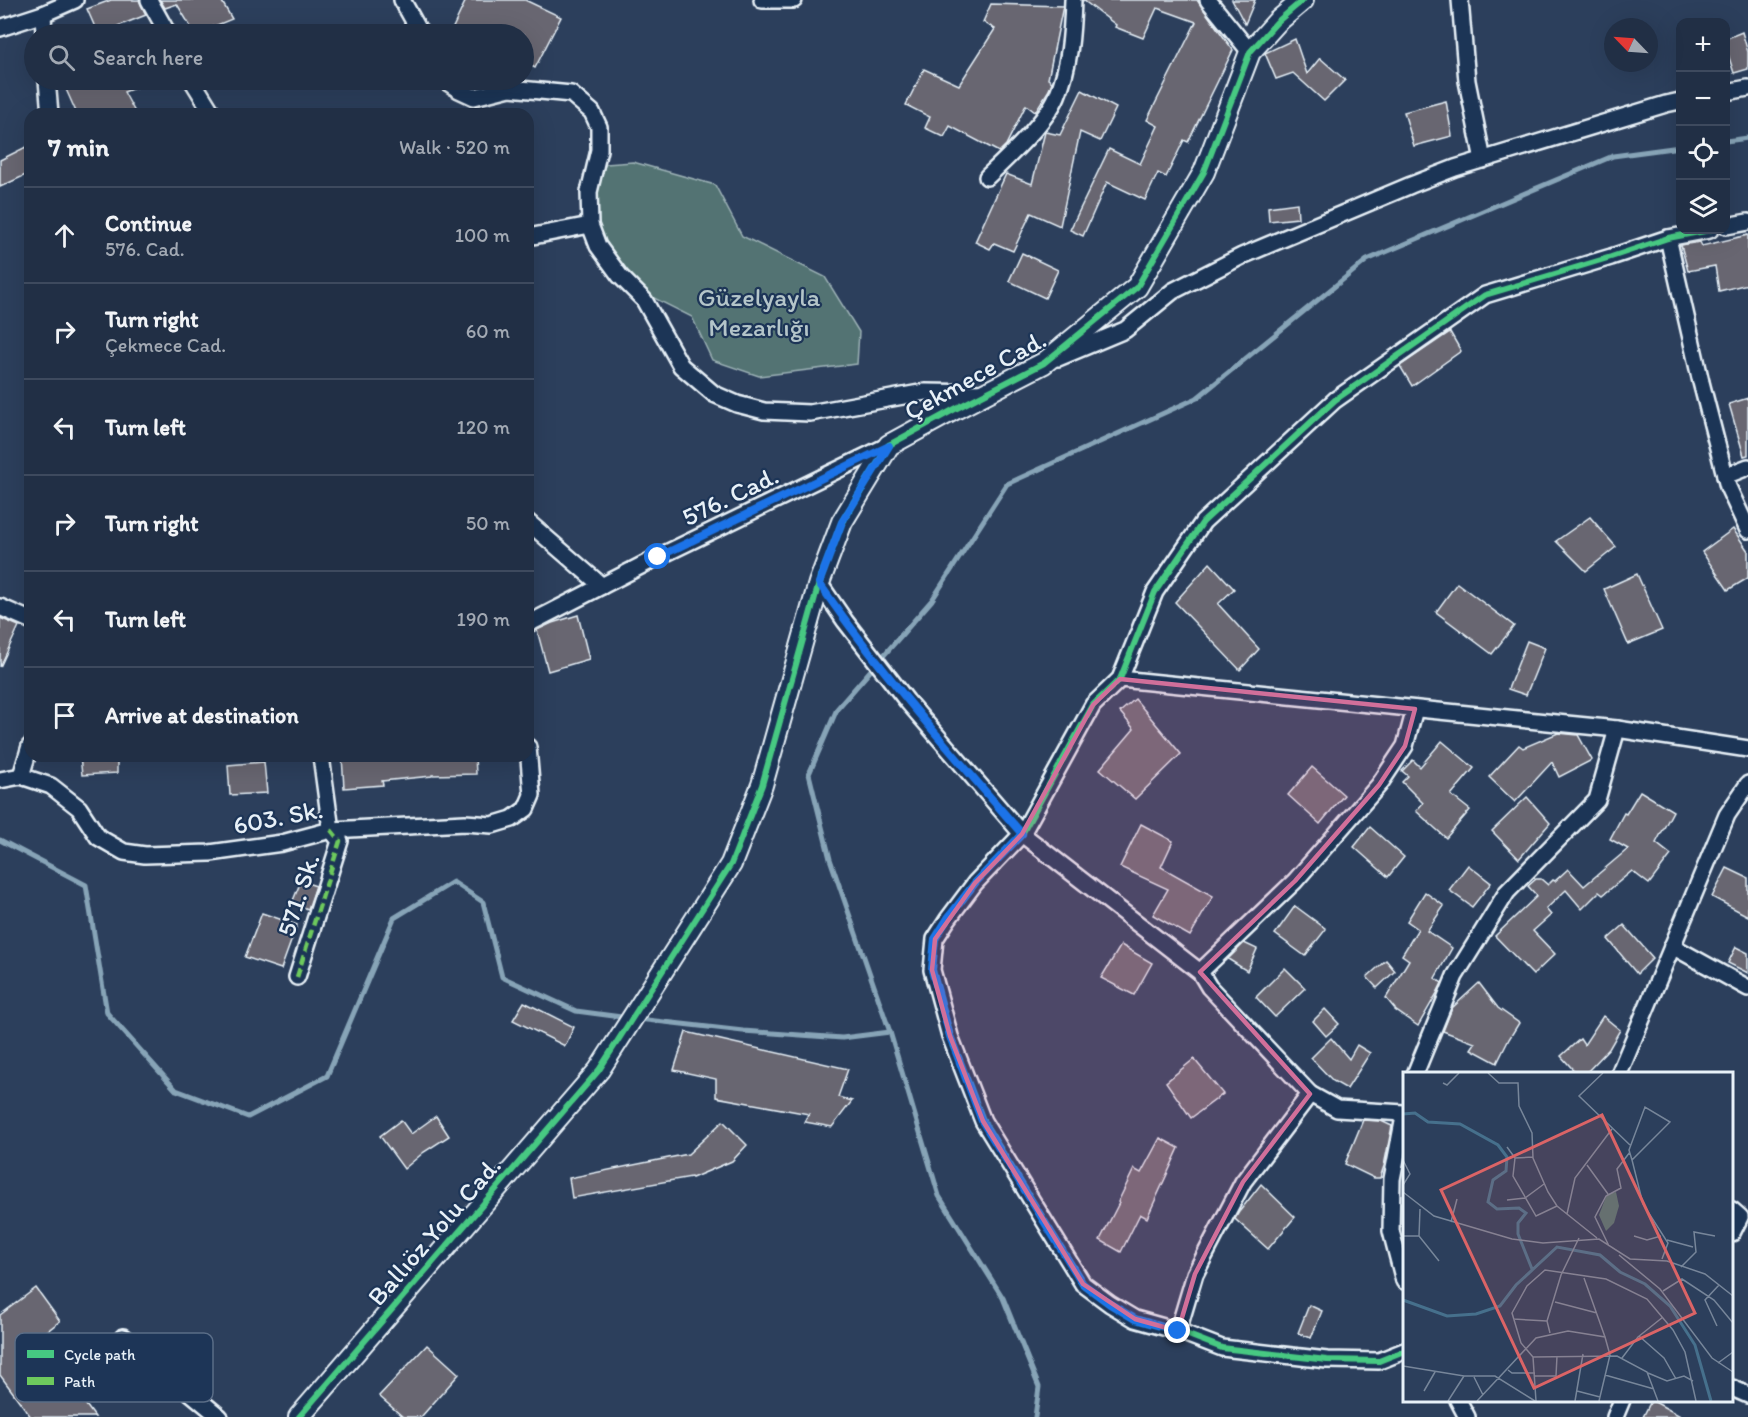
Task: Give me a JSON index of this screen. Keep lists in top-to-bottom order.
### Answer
{
  "streets": {
    "street": [
      "Çekmece Cad.",
      "576. Cad.",
      "603. Sk.",
      "571. Sk.",
      "Ballıöz Yolu Cad."
    ]
  },
  "crossings": [
    ["Çekmece Cad.", "576. Cad."],
    ["Çekmece Cad.", "Ballıöz Yolu Cad."],
    ["603. Sk.", "571. Sk."]
  ],
  "parks": ["Güzelyayla Mezarlığı"],
  "legend": ["Cycle path", "Path"],
  "north": "top left",
  "page": {
    "map_buttons": ["+", "−"],
    "search": "Search here",
    "heading": ["7 min", "Walk · 520 m"],
    "list": [
      ["Continue", "576. Cad.", "100 m"],
      ["Turn right", "Çekmece Cad.", "60 m"],
      ["Turn left", "120 m"],
      ["Turn right", "50 m"],
      ["Turn left", "190 m"],
      "Arrive at destination"
    ]
  }
}
